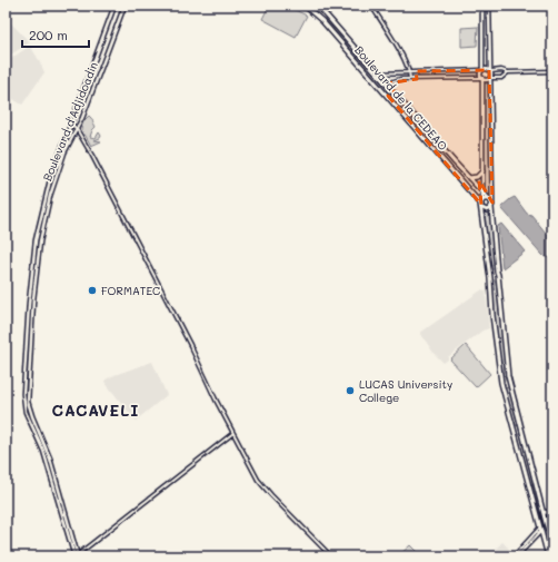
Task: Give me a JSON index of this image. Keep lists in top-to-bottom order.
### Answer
{
  "streets": {
    "main road": ["Boulevard de la CEDEAO", "Boulevard d'Adjidoadin"]
  },
  "districts": ["CACAVELI"],
  "places": ["FORMATEC", "LUCAS University College"],
  "scale_bar": "200 m"
}
